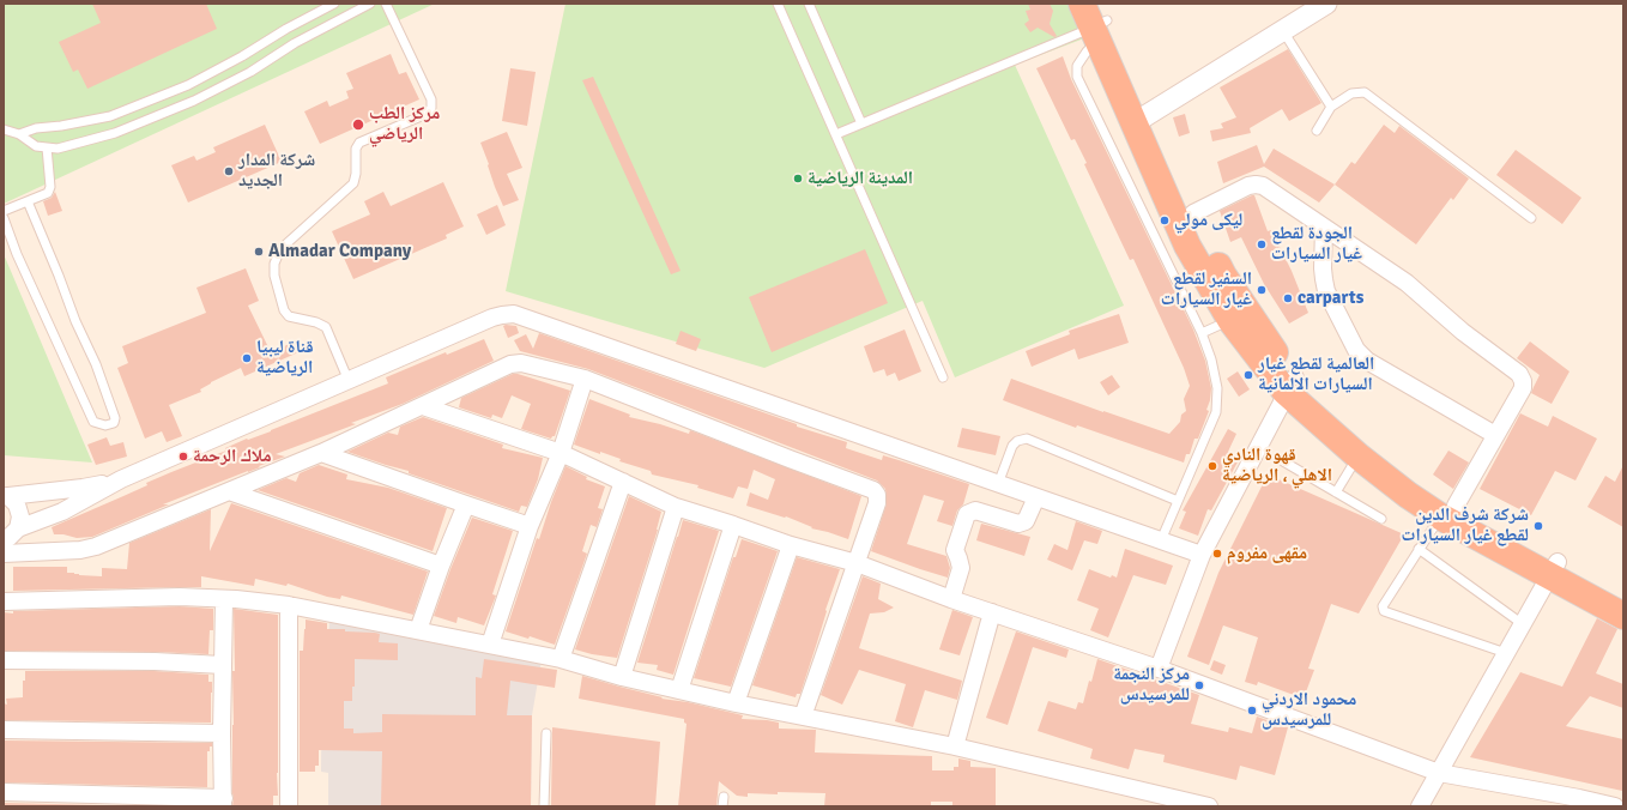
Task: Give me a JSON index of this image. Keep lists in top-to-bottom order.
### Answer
{
  "places": [
    "مركز الطب الرياضي",
    "شركة المدار الجديد",
    "المدينة الرياضية",
    "ليكى مولي",
    "الجودة لقطع غيار السيارات",
    "Almadar Company",
    "السفير لقطع غيار السيارات",
    "carparts",
    "قناة ليبيا الرياضية",
    "العالمية لقطع غيار السيارات الالمانية",
    "ملاك الرحمة",
    "قهوة النادي الاهلي ، الرياضية",
    "شركة شرف الدين لقطع غيار السيارات",
    "مقهى مفروم",
    "مركز النجمة للمرسيدس",
    "محمود الاردني للمرسيدس"
  ]
}
